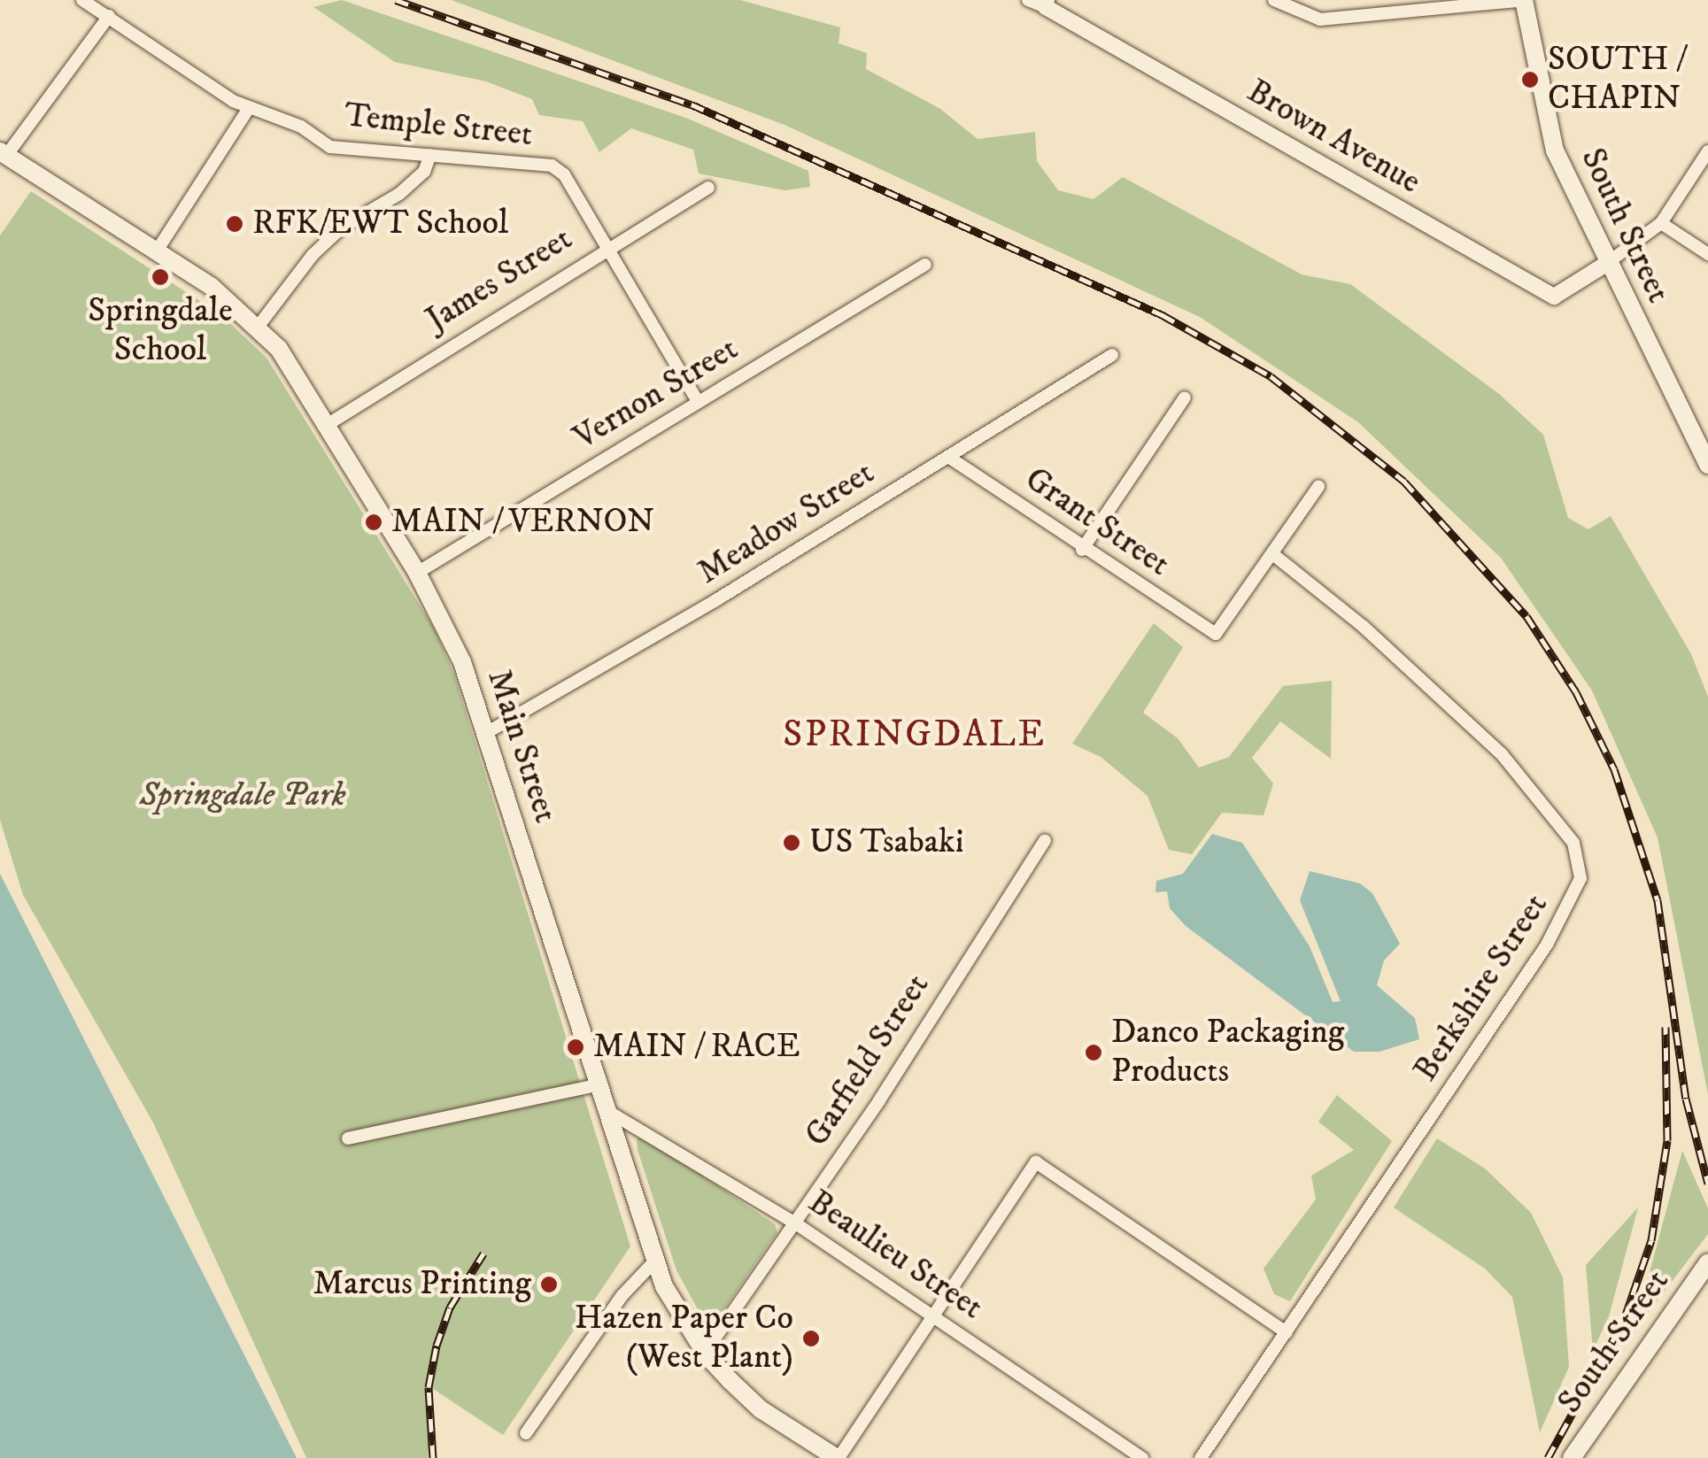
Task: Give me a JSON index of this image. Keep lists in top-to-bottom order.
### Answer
{
  "streets": {
    "main road": ["South Street", "Main Street"],
    "street": [
      "Temple Street",
      "Brown Avenue",
      "James Street",
      "Vernon Street",
      "Grant Street",
      "Meadow Street",
      "Berkshire Street",
      "Garfield Street",
      "Beaulieu Street"
    ]
  },
  "crossings": [
    ["Temple Street", "James Street"],
    ["Temple Street", "Vernon Street"],
    ["Brown Avenue", "South Street"],
    ["James Street", "Main Street"],
    ["Vernon Street", "Main Street"],
    ["Grant Street", "Meadow Street"],
    ["Grant Street", "Berkshire Street"],
    ["Meadow Street", "Main Street"],
    ["Main Street", "Garfield Street"],
    ["Main Street", "Beaulieu Street"],
    ["Garfield Street", "Beaulieu Street"]
  ],
  "districts": ["SPRINGDALE"],
  "parks": ["Springdale Park"],
  "places": [
    "SOUTH / CHAPIN",
    "RFK/EWT School",
    "Springdale School",
    "MAIN / VERNON",
    "US Tsabaki",
    "MAIN / RACE",
    "Danco Packaging Products",
    "Marcus Printing",
    "Hazen Paper Co (West Plant)"
  ]
}
